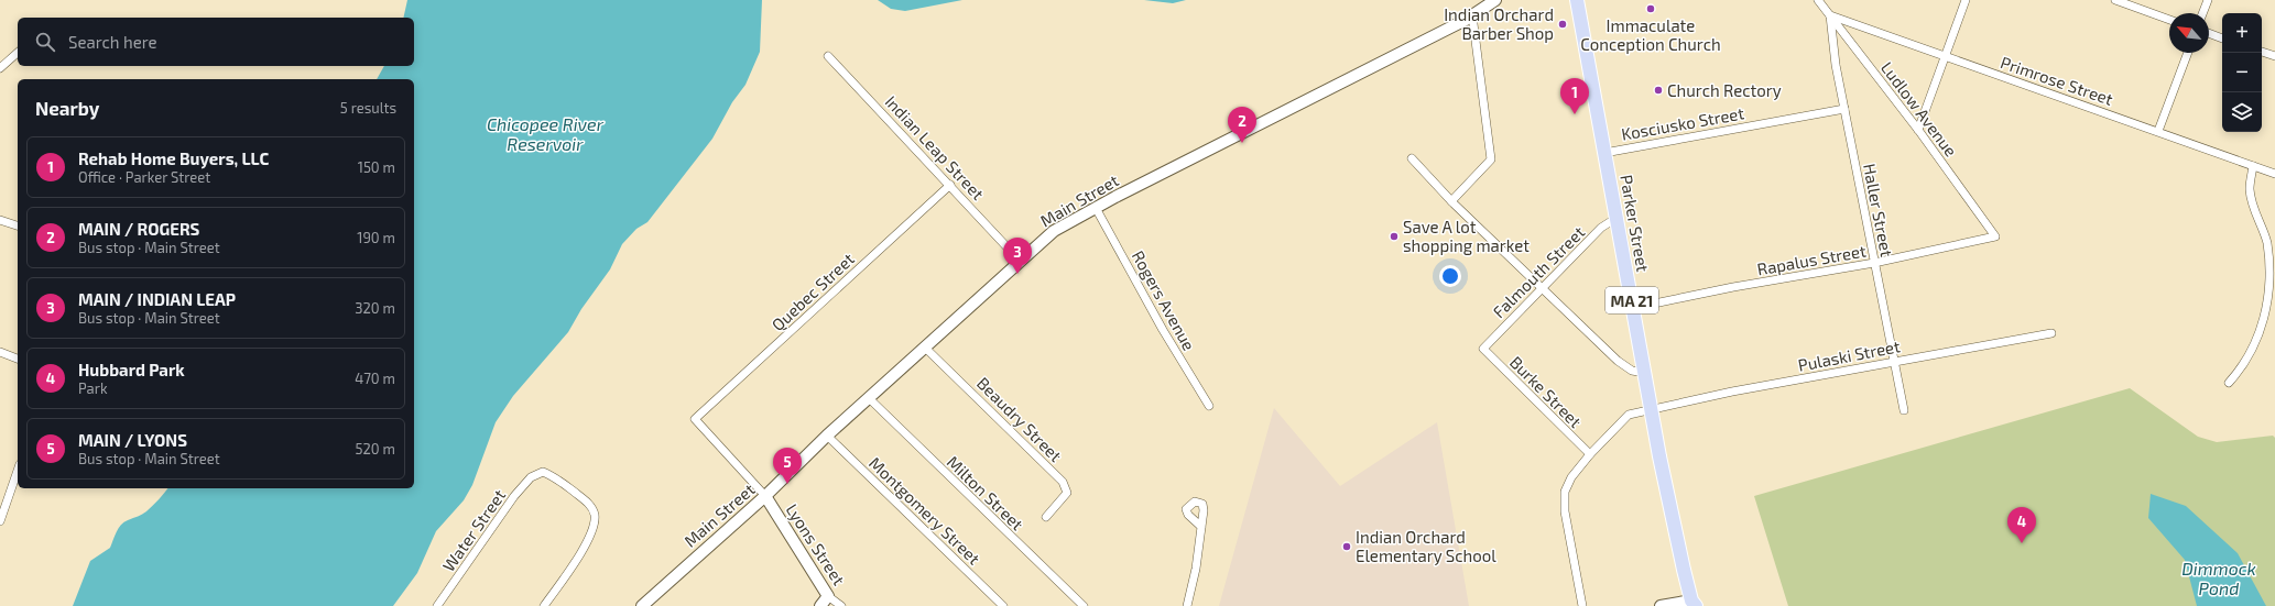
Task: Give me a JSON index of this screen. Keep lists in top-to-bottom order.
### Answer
{
  "streets": {
    "main road": [
      "Main Street",
      "Parker Street",
      "MA 21",
      "Lyons Street"
    ],
    "street": [
      "Primrose Street",
      "Ludlow Avenue",
      "Kosciusko Street",
      "Indian Leap Street",
      "Haller Street",
      "Rapalus Street",
      "Falmouth Street",
      "Quebec Street",
      "Rogers Avenue",
      "Pulaski Street",
      "Burke Street",
      "Beaudry Street",
      "Milton Street",
      "Montgomery Street",
      "Water Street"
    ]
  },
  "crossings": [
    ["Primrose Street", "Ludlow Avenue"],
    ["Primrose Street", "Haller Street"],
    ["Ludlow Avenue", "Haller Street"],
    ["Ludlow Avenue", "Rapalus Street"],
    ["Kosciusko Street", "Haller Street"],
    ["Kosciusko Street", "Parker Street"],
    ["Indian Leap Street", "Main Street"],
    ["Indian Leap Street", "Quebec Street"],
    ["Main Street", "Rogers Avenue"],
    ["Main Street", "Beaudry Street"],
    ["Main Street", "Milton Street"],
    ["Main Street", "Montgomery Street"],
    ["Main Street", "Lyons Street"],
    ["Haller Street", "Rapalus Street"],
    ["Haller Street", "Pulaski Street"],
    ["Parker Street", "Rapalus Street"],
    ["Parker Street", "Falmouth Street"],
    ["Parker Street", "Pulaski Street"],
    ["Falmouth Street", "Burke Street"],
    ["Quebec Street", "Lyons Street"],
    ["Pulaski Street", "Burke Street"]
  ],
  "water": ["Chicopee River Reservoir", "Dimmock Pond"],
  "places": [
    "Immaculate Conception Church",
    "Indian Orchard Barber Shop",
    "Church Rectory",
    "Save A lot shopping market",
    "Indian Orchard Elementary School"
  ],
  "north": "top left",
  "page": {
    "map_buttons": ["+", "−"],
    "search": "Search here",
    "pins": [
      "1",
      "2",
      "3",
      "5",
      "4"
    ],
    "heading": ["Nearby", "5 results"],
    "list": [
      {
        "mark": "1",
        "name": "Rehab Home Buyers, LLC",
        "note": "Office · Parker Street",
        "value": "150 m"
      },
      {
        "mark": "2",
        "name": "MAIN / ROGERS",
        "note": "Bus stop · Main Street",
        "value": "190 m"
      },
      {
        "mark": "3",
        "name": "MAIN / INDIAN LEAP",
        "note": "Bus stop · Main Street",
        "value": "320 m"
      },
      {
        "mark": "4",
        "name": "Hubbard Park",
        "note": "Park",
        "value": "470 m"
      },
      {
        "mark": "5",
        "name": "MAIN / LYONS",
        "note": "Bus stop · Main Street",
        "value": "520 m"
      }
    ]
  }
}
